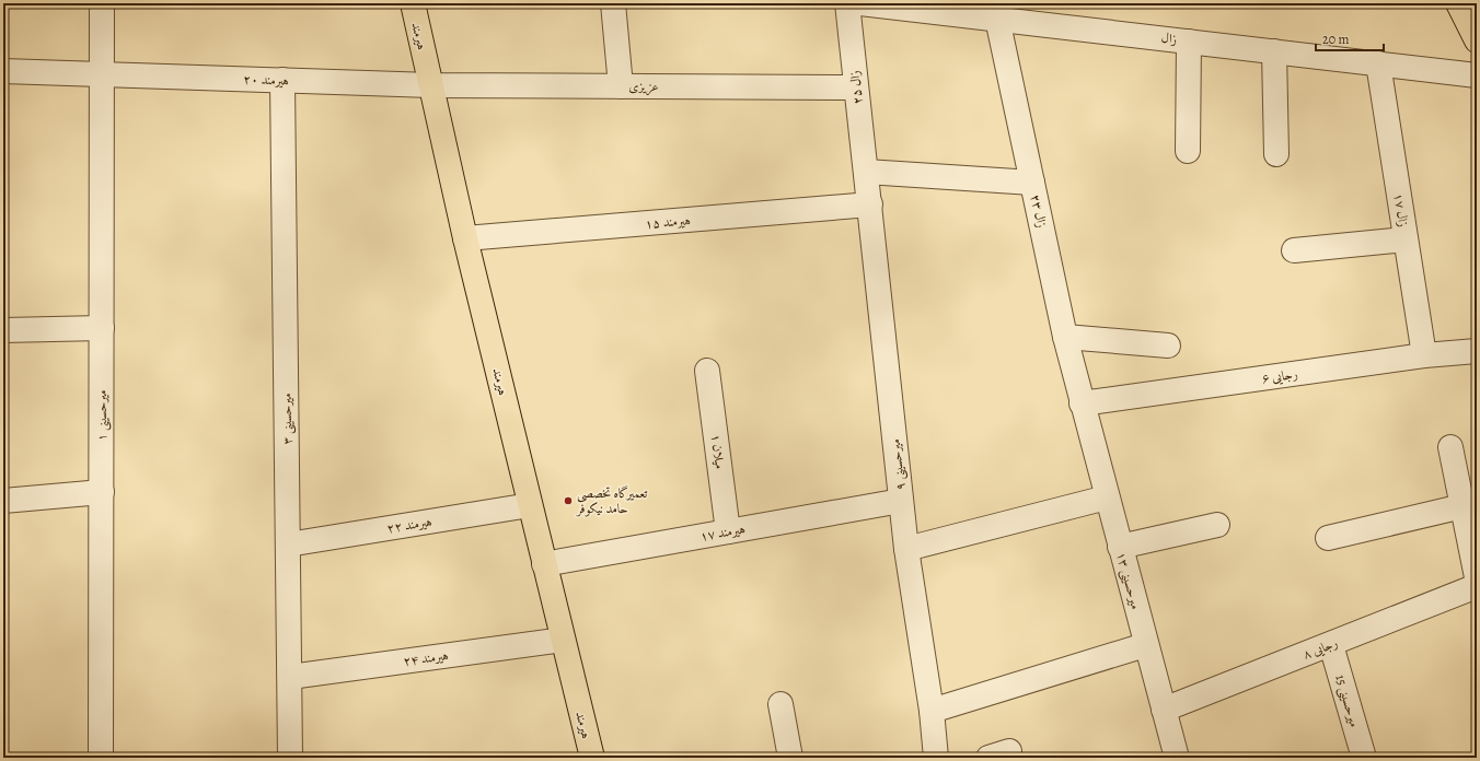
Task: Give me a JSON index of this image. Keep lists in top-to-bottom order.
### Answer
{
  "streets": {
    "main road": ["هیرمند"],
    "street": [
      "زال",
      "هیرمند ۲۰",
      "عزیزی",
      "زال ۲۵",
      "زال ۱۷",
      "زال ۲۳",
      "هیرمند ۱۵",
      "رجایی ۶",
      "میرحسینی ۱",
      "میرحسینی ۳",
      "میلان ۱",
      "میرحسینی ۹",
      "هیرمند ۲۲",
      "هیرمند ۱۷",
      "میرحسینی ۱۳",
      "رجایی ۸",
      "هیرمند ۲۴",
      "میرحسینی 15"
    ]
  },
  "crossings": [
    ["هیرمند", "هیرمند ۲۰"],
    ["هیرمند", "عزیزی"],
    ["هیرمند", "هیرمند ۱۵"],
    ["هیرمند", "هیرمند ۲۲"],
    ["هیرمند", "هیرمند ۱۷"],
    ["هیرمند", "هیرمند ۲۴"],
    ["زال", "زال ۱۷"],
    ["زال", "زال ۲۳"],
    ["هیرمند ۲۰", "عزیزی"],
    ["هیرمند ۲۰", "میرحسینی ۱"],
    ["هیرمند ۲۰", "میرحسینی ۳"],
    ["عزیزی", "زال ۲۵"],
    ["زال ۲۵", "میرحسینی ۹"],
    ["زال ۱۷", "رجایی ۶"],
    ["زال ۲۳", "رجایی ۶"],
    ["زال ۲۳", "میرحسینی ۱۳"],
    ["هیرمند ۱۵", "میرحسینی ۹"],
    ["رجایی ۶", "میرحسینی ۱۳"],
    ["میرحسینی ۳", "هیرمند ۲۲"],
    ["میرحسینی ۳", "هیرمند ۲۴"],
    ["میلان ۱", "هیرمند ۱۷"],
    ["میرحسینی ۹", "هیرمند ۱۷"],
    ["میرحسینی ۱۳", "رجایی ۸"],
    ["رجایی ۸", "میرحسینی 15"]
  ],
  "places": ["تعمیرگاه تخصصی حامد نیکوفر"],
  "scale_bar": "20 m"
}
